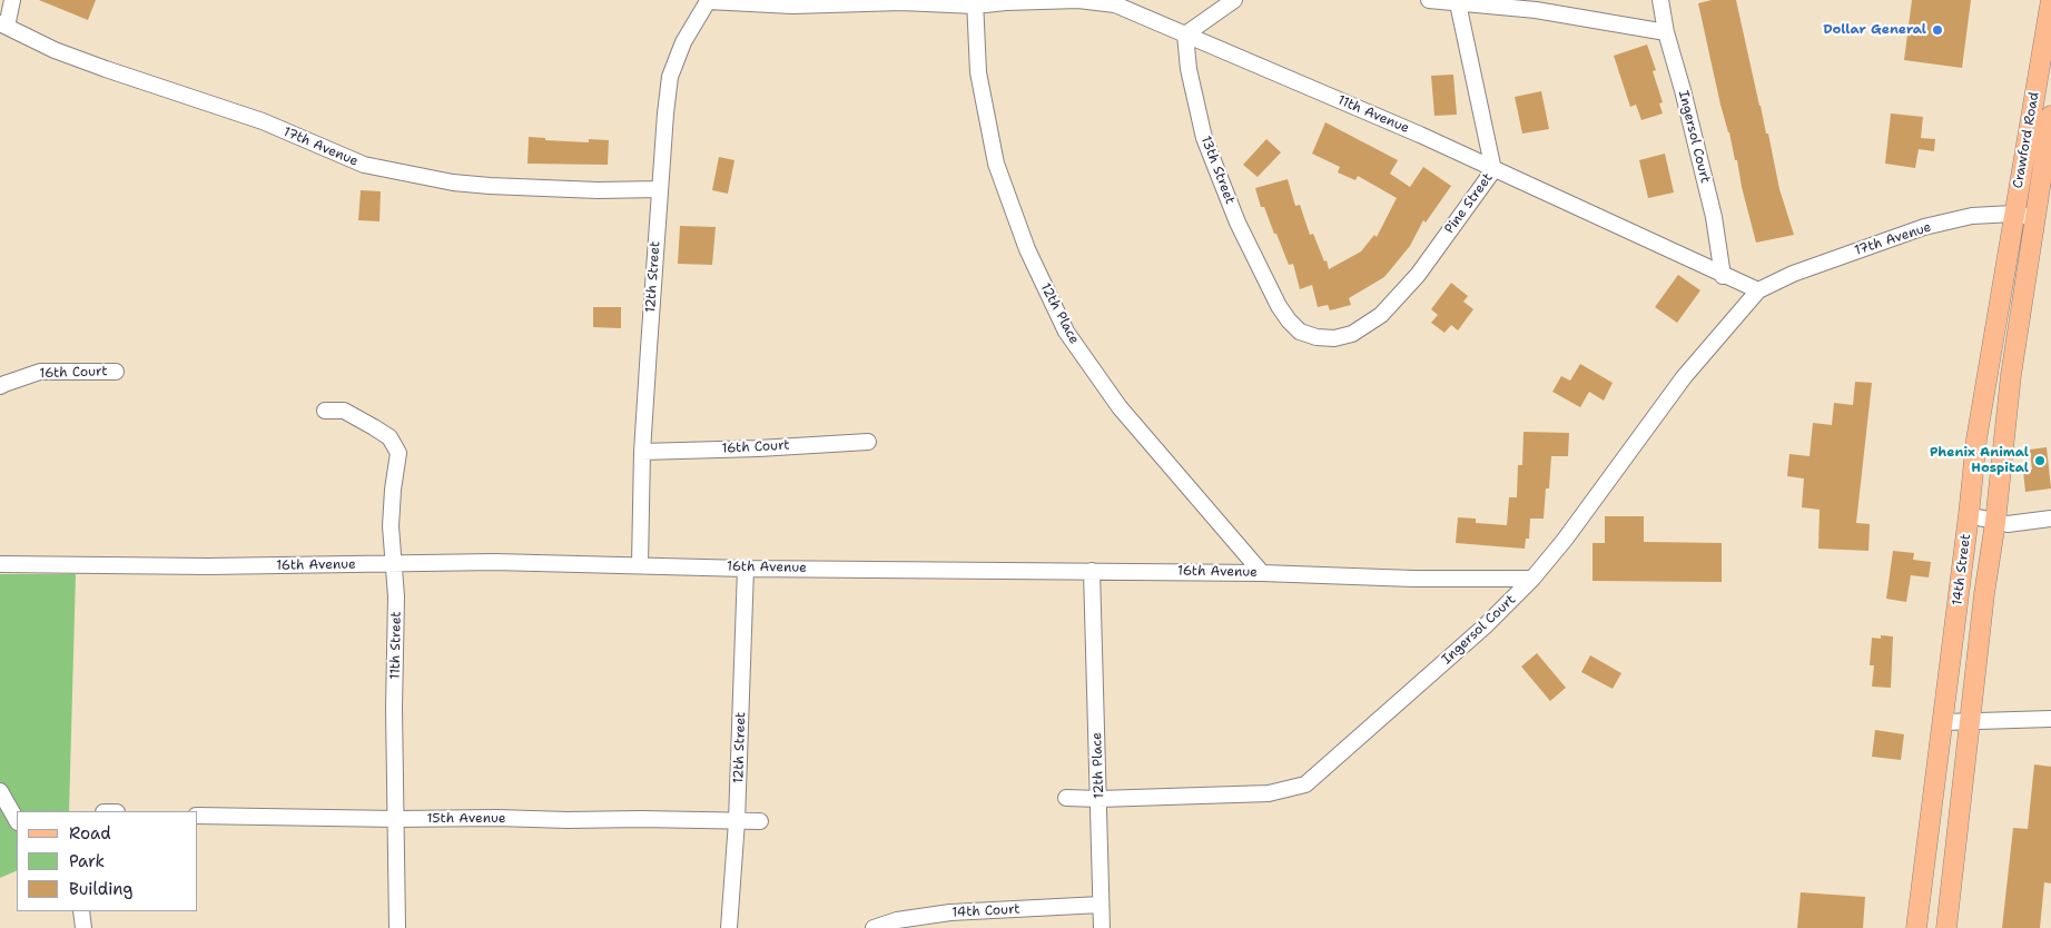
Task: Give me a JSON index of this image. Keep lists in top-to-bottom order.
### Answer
{
  "streets": {
    "main road": ["Crawford Road", "14th Street"],
    "street": [
      "11th Avenue",
      "Ingersol Court",
      "17th Avenue",
      "13th Street",
      "Pine Street",
      "12th Street",
      "12th Place",
      "16th Court",
      "16th Avenue",
      "11th Street",
      "15th Avenue",
      "14th Court"
    ]
  },
  "crossings": [
    ["11th Avenue", "Ingersol Court"],
    ["11th Avenue", "17th Avenue"],
    ["11th Avenue", "13th Street"],
    ["11th Avenue", "Pine Street"],
    ["11th Avenue", "12th Place"],
    ["Ingersol Court", "17th Avenue"],
    ["Ingersol Court", "12th Place"],
    ["Ingersol Court", "16th Avenue"],
    ["Crawford Road", "17th Avenue"],
    ["Crawford Road", "14th Street"],
    ["17th Avenue", "12th Street"],
    ["17th Avenue", "14th Street"],
    ["13th Street", "Pine Street"],
    ["12th Street", "16th Court"],
    ["12th Street", "16th Avenue"],
    ["12th Street", "15th Avenue"],
    ["12th Place", "16th Avenue"],
    ["12th Place", "14th Court"],
    ["16th Avenue", "11th Street"],
    ["11th Street", "15th Avenue"]
  ],
  "places": ["Dollar General", "Phenix Animal Hospital"],
  "legend": ["Road", "Park", "Building"]
}
